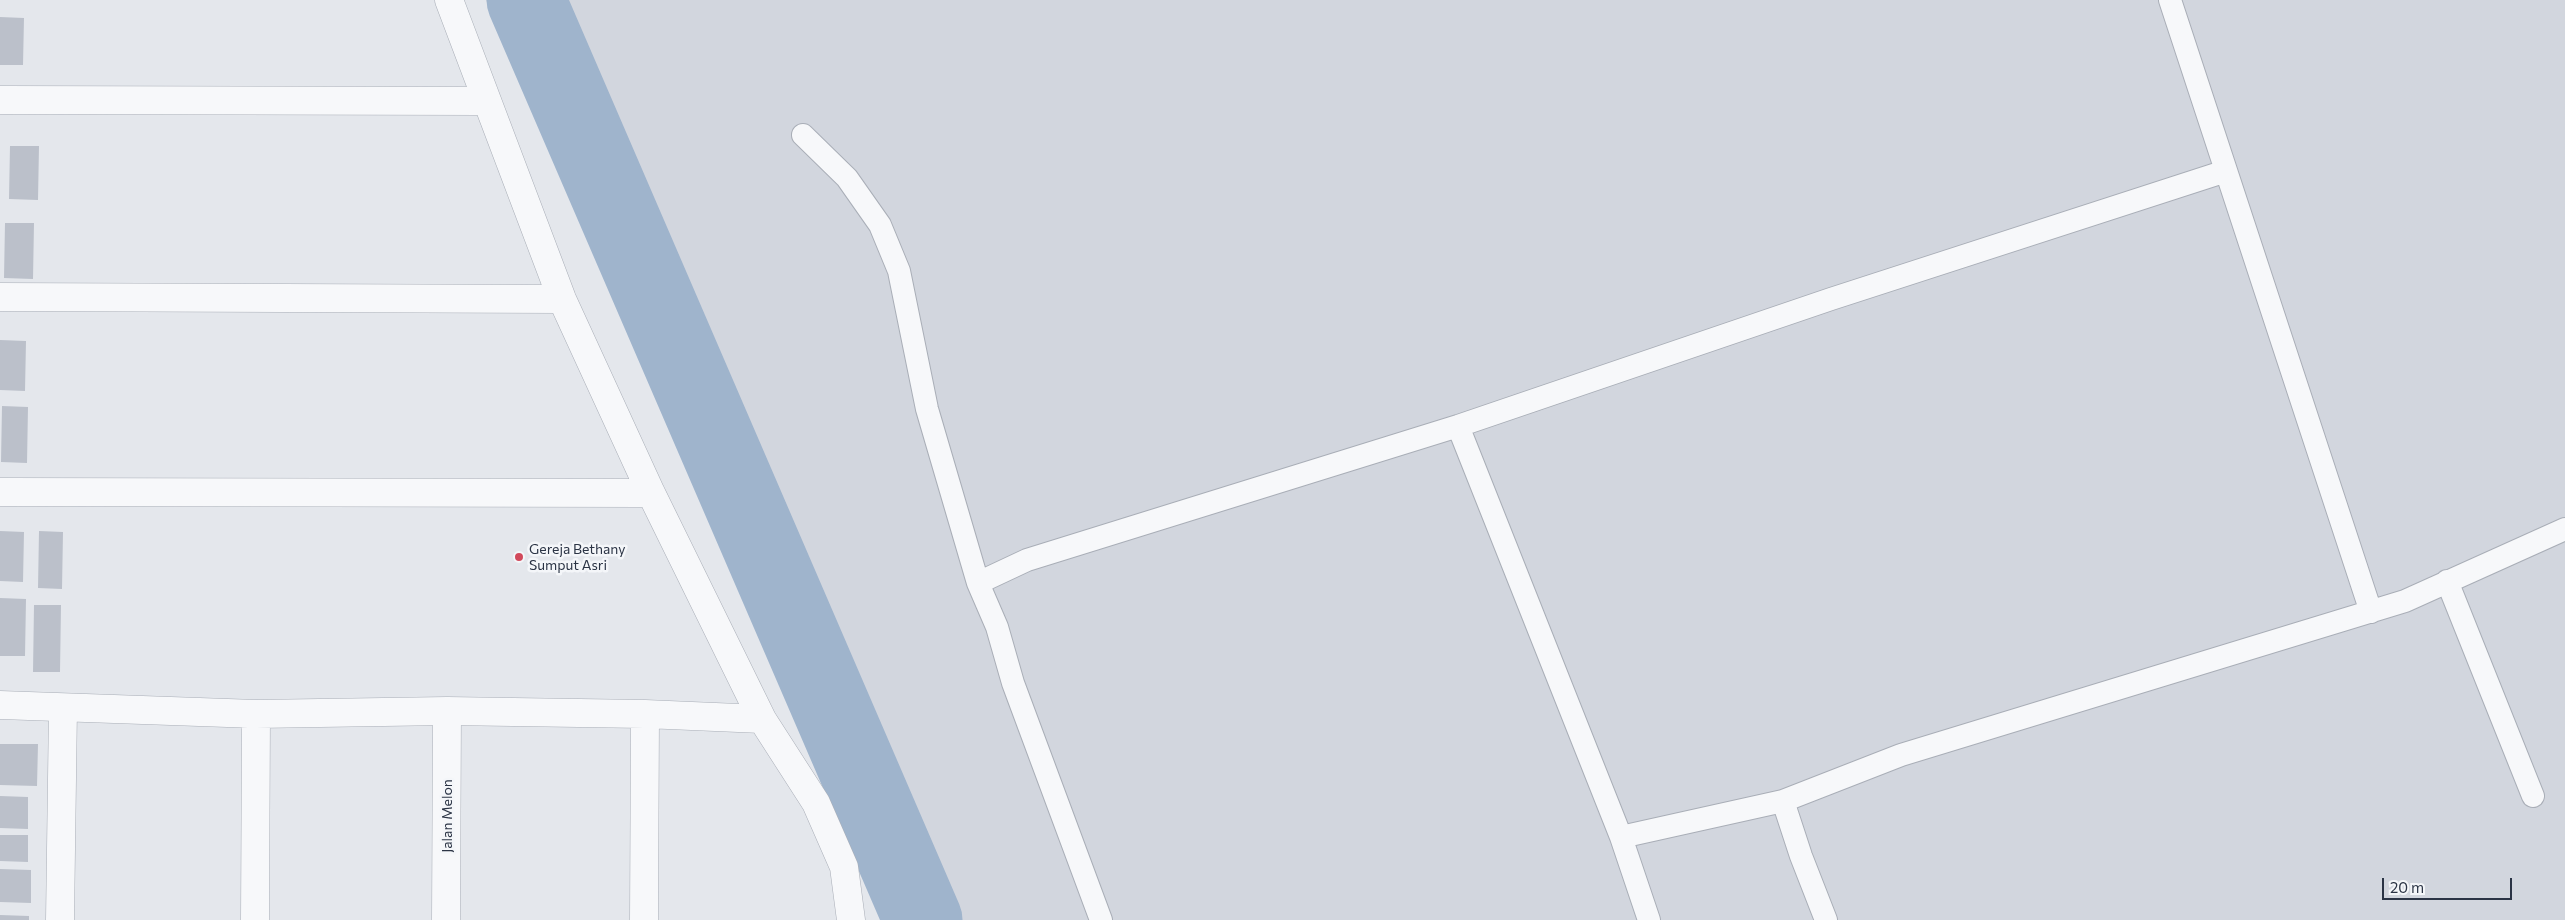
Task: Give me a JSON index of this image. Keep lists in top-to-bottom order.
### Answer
{
  "streets": {
    "street": ["Jalan Melon"]
  },
  "places": ["Gereja Bethany Sumput Asri"],
  "scale_bar": "20 m"
}
